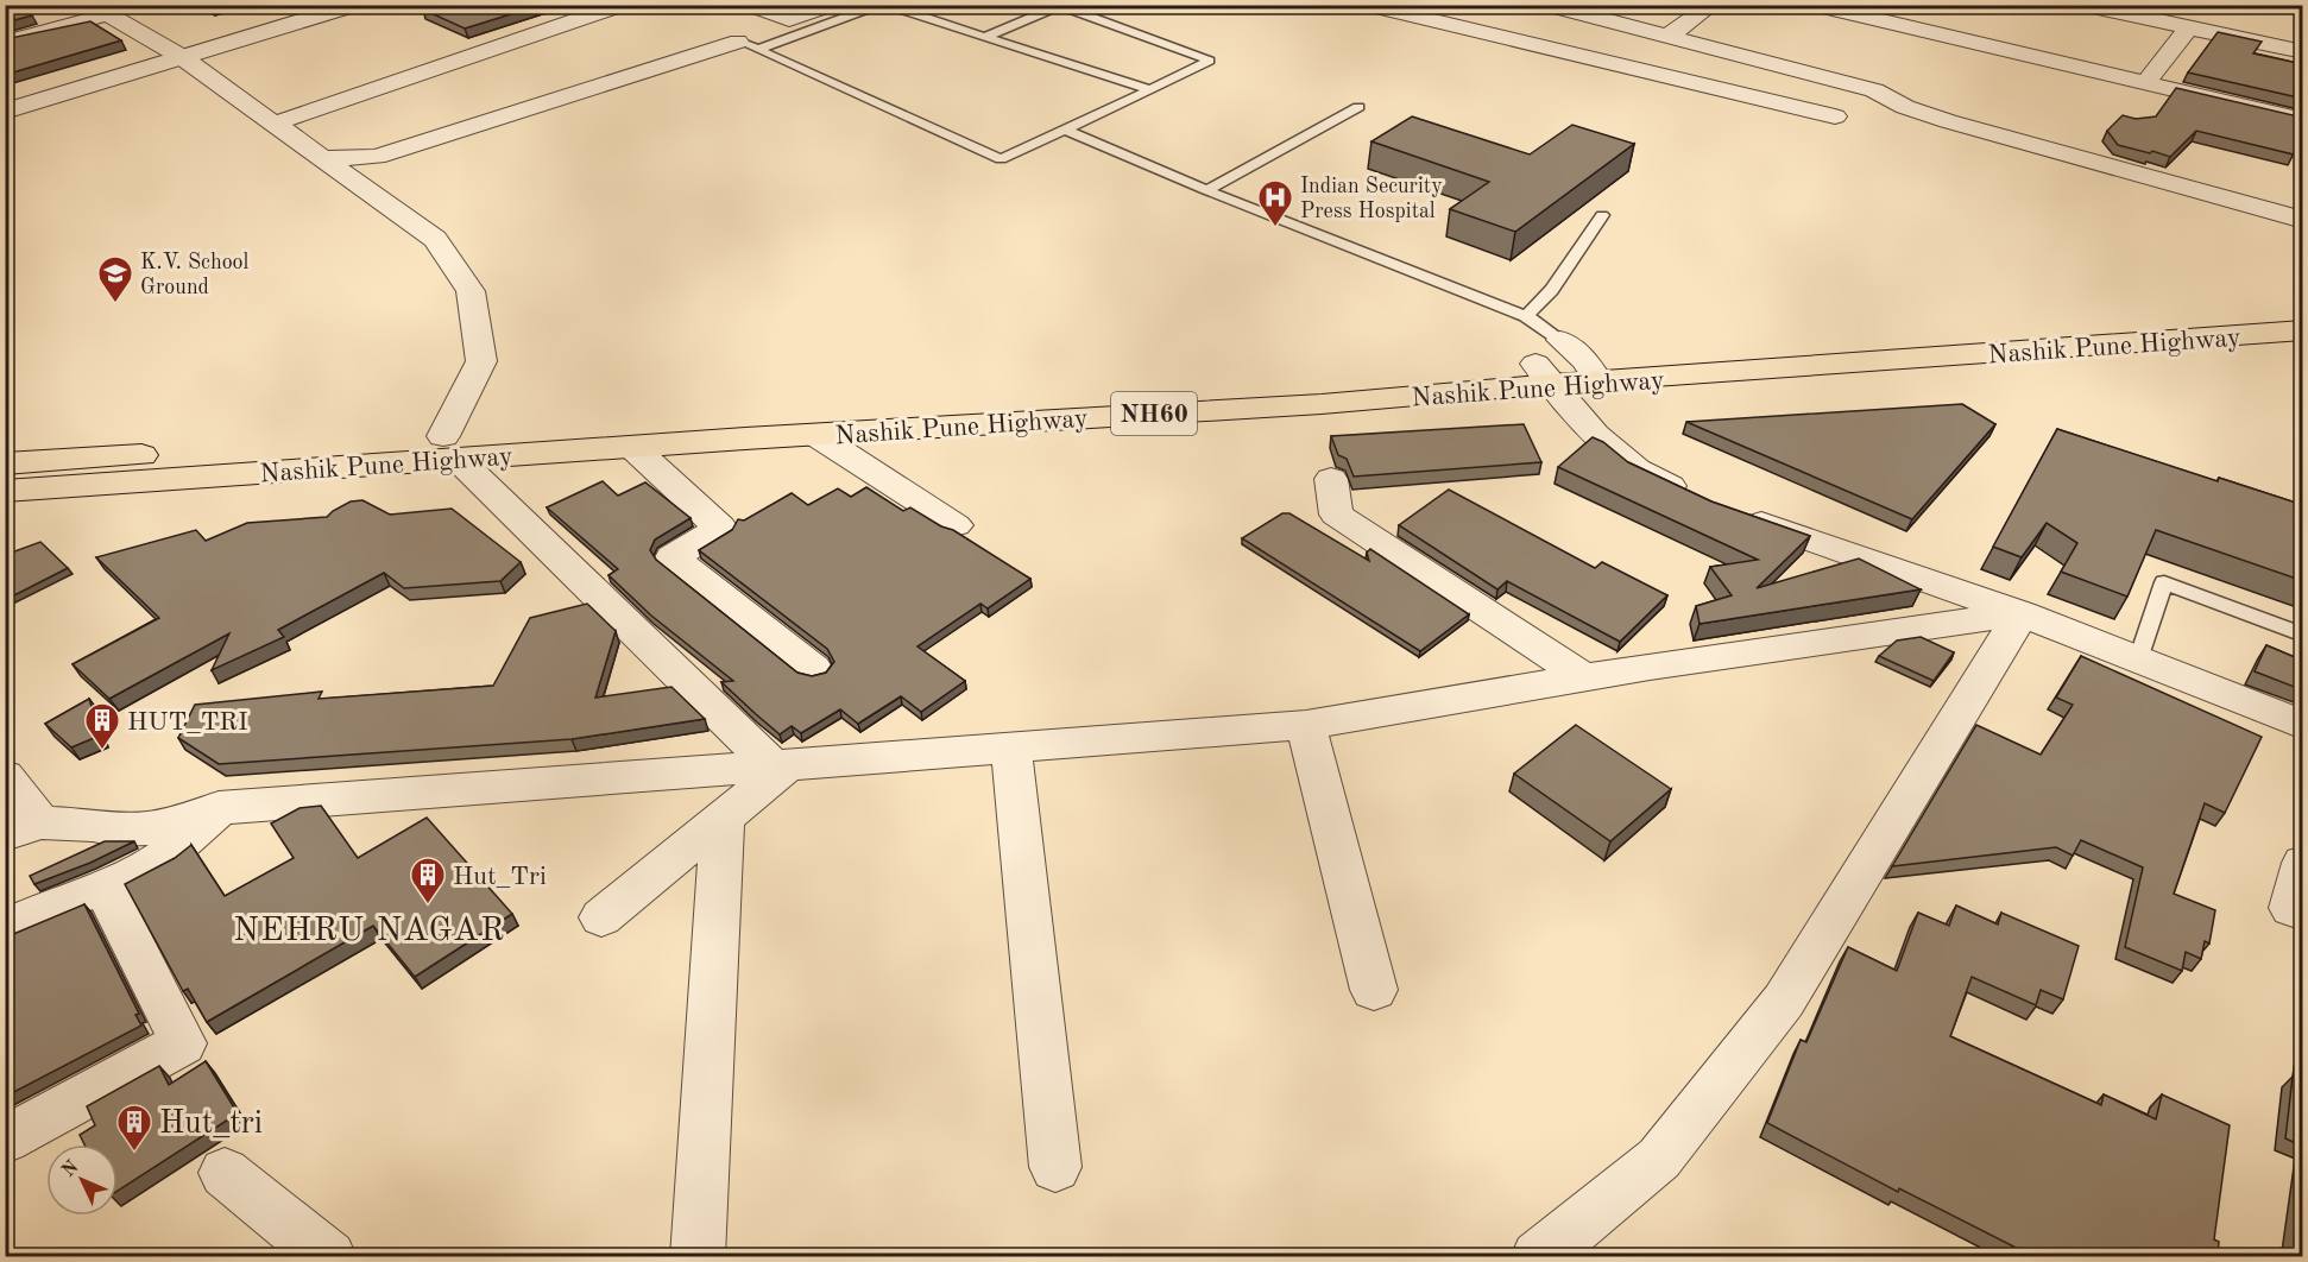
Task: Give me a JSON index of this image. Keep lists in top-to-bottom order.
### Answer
{
  "streets": {
    "highway": ["Nashik Pune Highway", "NH60"]
  },
  "districts": ["NEHRU NAGAR"],
  "places": {
    "hospital": ["Indian Security Press Hospital"],
    "school or university": ["K.V. School Ground"],
    "building": ["HUT_TRI", "Hut_Tri", "Hut_tri"]
  },
  "north": "top left"
}
